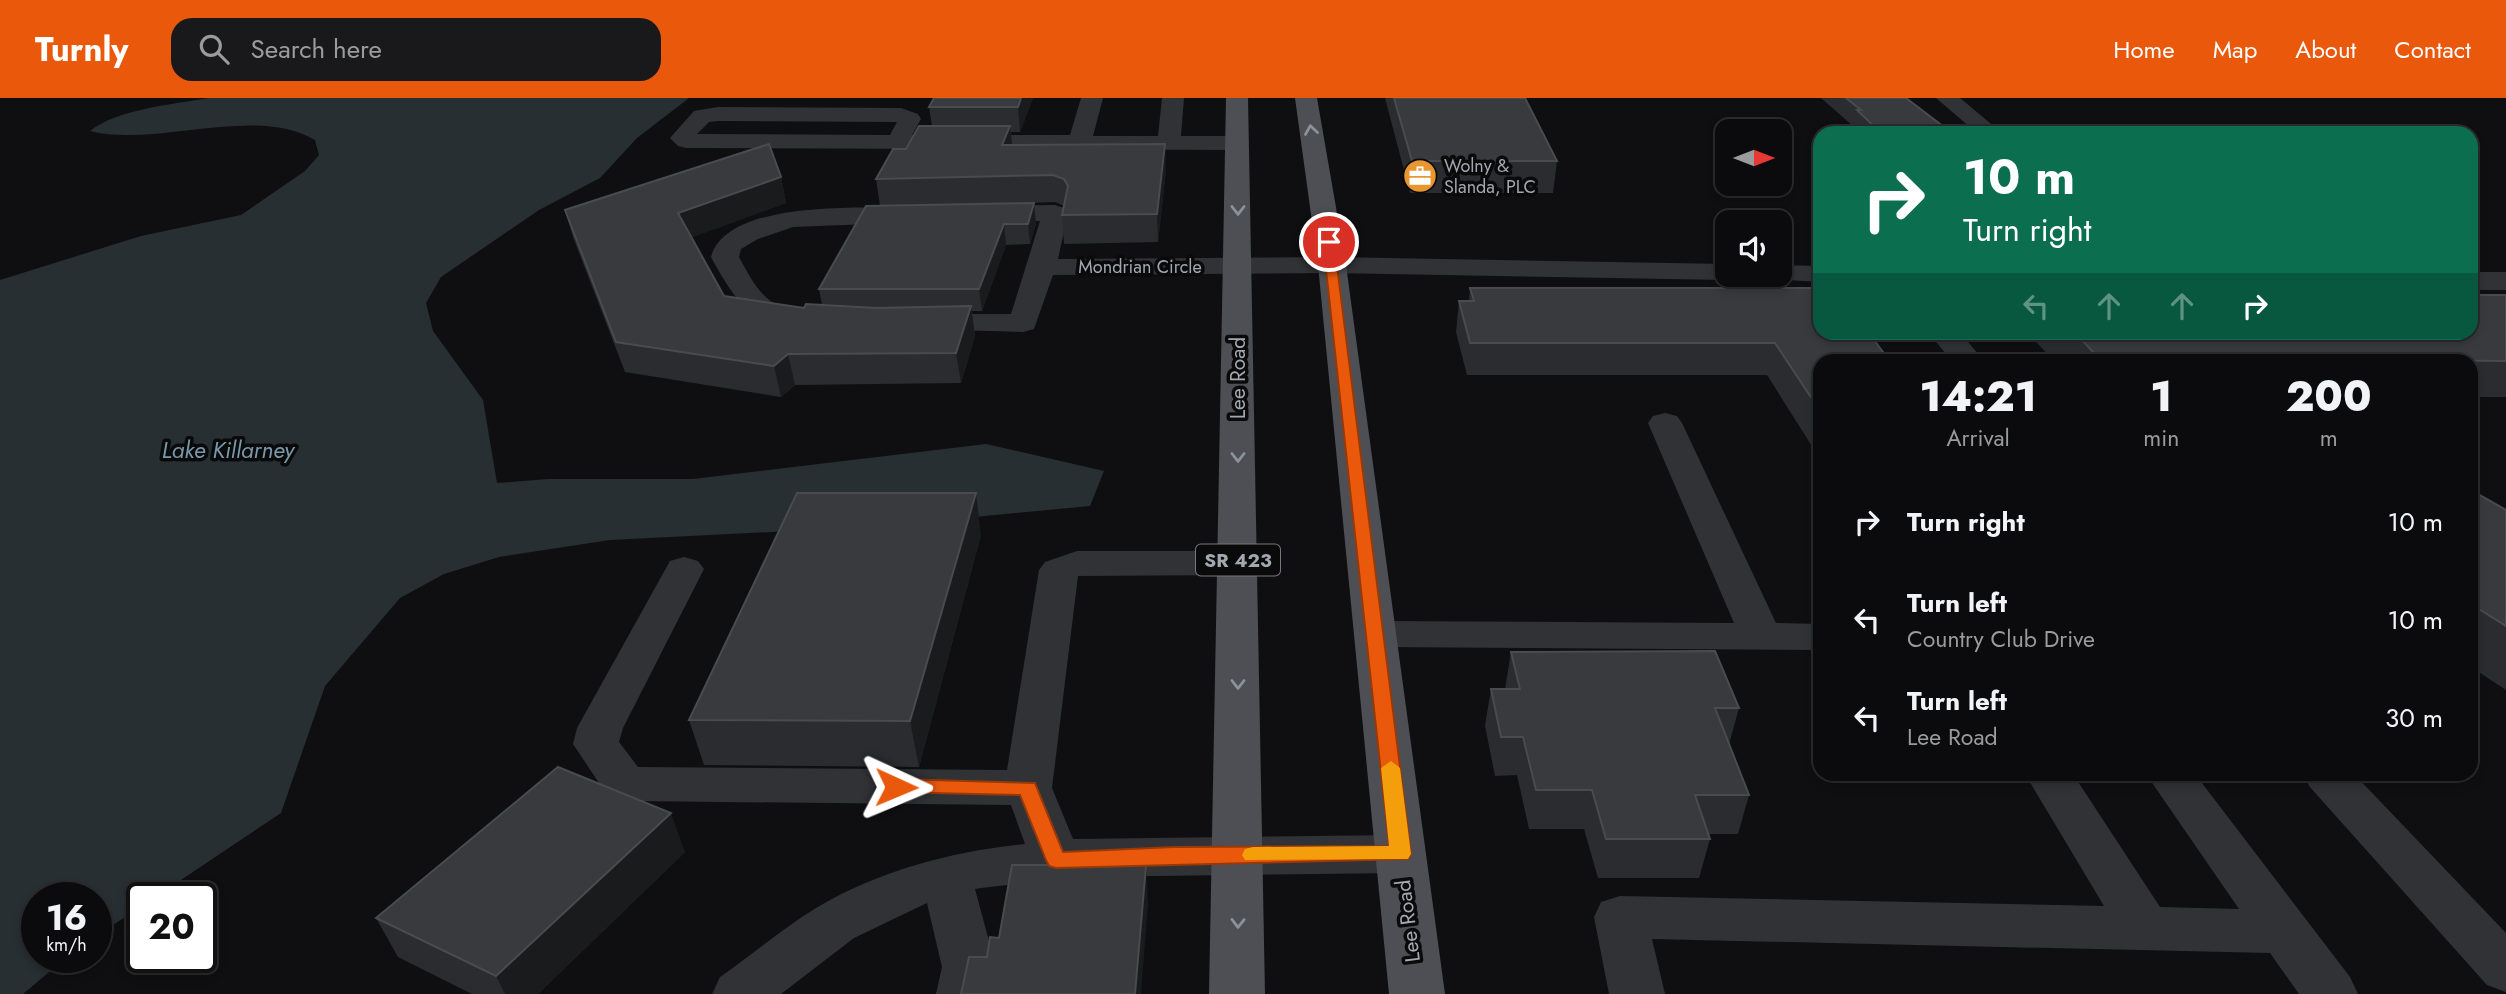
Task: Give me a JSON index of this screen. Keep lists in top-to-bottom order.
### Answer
{
  "streets": {
    "main road": ["Lee Road", "SR 423"],
    "street": ["Mondrian Circle"]
  },
  "crossings": [
    ["Mondrian Circle", "Lee Road"]
  ],
  "water": ["Lake Killarney"],
  "places": {
    "office": ["Wolny & Slanda, PLC"]
  },
  "north": "right",
  "page": {
    "header": "Turnly",
    "search": "Search here",
    "nav": [
      "Home",
      "Map",
      "About",
      "Contact"
    ],
    "turn": ["10 m", "Turn right"],
    "eta": [
      "14:21",
      "Arrival",
      "1",
      "min",
      "200",
      "m"
    ],
    "list": [
      {
        "name": "Turn right",
        "value": "10 m"
      },
      {
        "name": "Turn left",
        "note": "Country Club Drive",
        "value": "10 m"
      },
      {
        "name": "Turn left",
        "note": "Lee Road",
        "value": "30 m"
      }
    ],
    "speed": "16 km/h",
    "limit": "20"
  }
}
